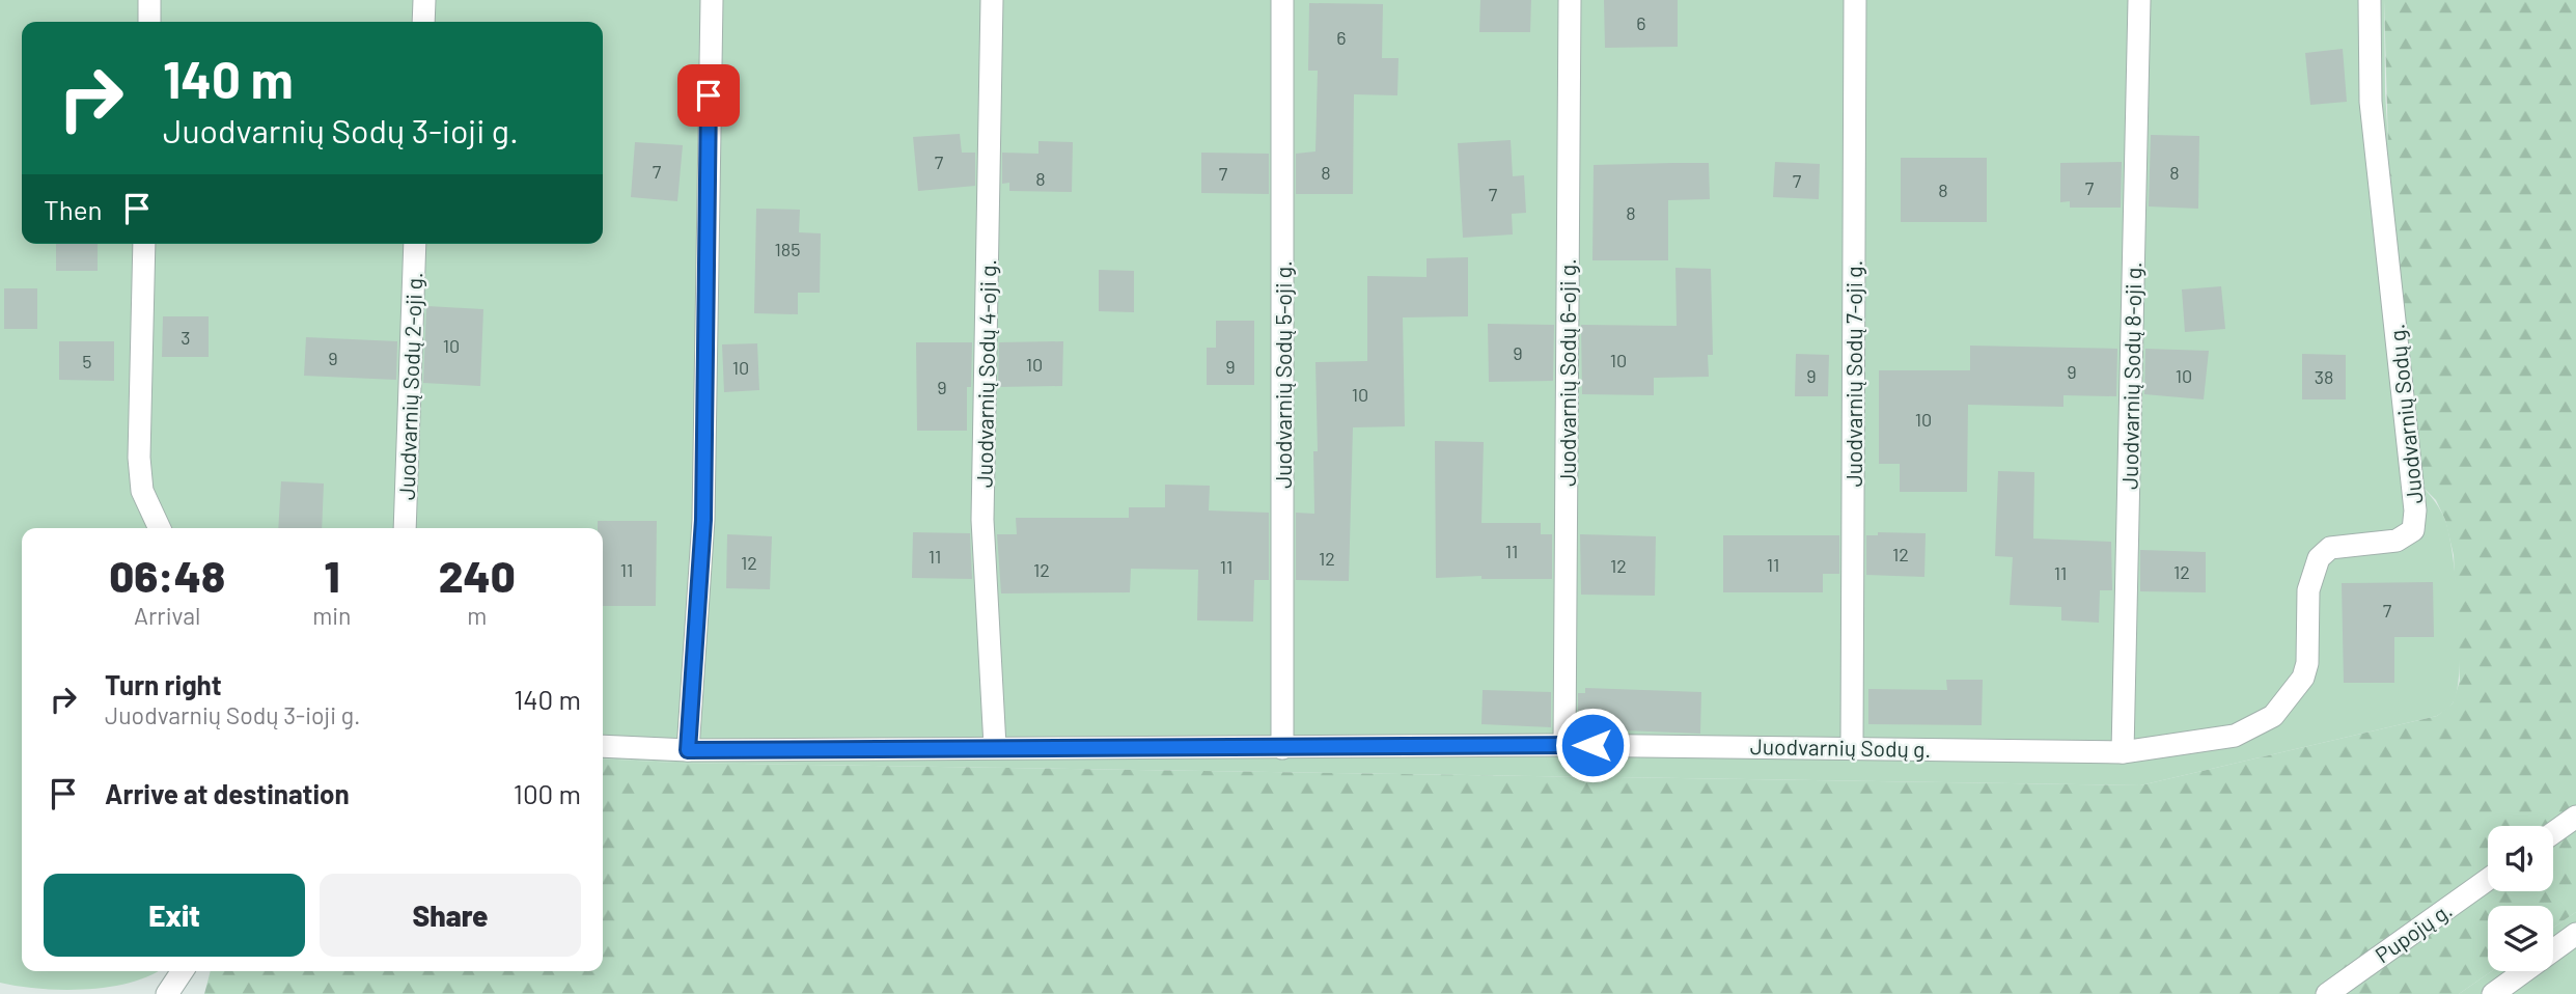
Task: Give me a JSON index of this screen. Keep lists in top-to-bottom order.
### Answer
{
  "streets": {
    "street": [
      "Juodvarnių Sodų 6-oji g.",
      "Juodvarnių Sodų 4-oji g.",
      "Juodvarnių Sodų 7-oji g.",
      "Juodvarnių Sodų 5-oji g.",
      "Juodvarnių Sodų 8-oji g.",
      "Juodvarnių Sodų 2-oji g.",
      "Juodvarnių Sodų g.",
      "Pupojų g."
    ]
  },
  "crossings": [
    ["Juodvarnių Sodų 6-oji g.", "Juodvarnių Sodų g."],
    ["Juodvarnių Sodų 4-oji g.", "Juodvarnių Sodų g."],
    ["Juodvarnių Sodų 7-oji g.", "Juodvarnių Sodų g."],
    ["Juodvarnių Sodų 5-oji g.", "Juodvarnių Sodų g."],
    ["Juodvarnių Sodų 8-oji g.", "Juodvarnių Sodų g."]
  ],
  "house_numbers": [
    "6",
    "6",
    "7",
    "7",
    "8",
    "8",
    "7",
    "8",
    "7",
    "7",
    "8",
    "7",
    "8",
    "185",
    "3",
    "10",
    "9",
    "9",
    "10",
    "5",
    "10",
    "9",
    "10",
    "9",
    "9",
    "10",
    "38",
    "9",
    "10",
    "10",
    "11",
    "12",
    "11",
    "12",
    "12",
    "11",
    "12",
    "11",
    "11",
    "12",
    "12",
    "11",
    "7"
  ],
  "page": {
    "turn": ["140 m", "Juodvarnių Sodų 3-ioji g."],
    "then": "Then",
    "eta": [
      "06:48",
      "Arrival",
      "1",
      "min",
      "240",
      "m"
    ],
    "list": [
      {
        "name": "Turn right",
        "note": "Juodvarnių Sodų 3-ioji g.",
        "value": "140 m"
      },
      {
        "name": "Arrive at destination",
        "value": "100 m"
      }
    ],
    "buttons": ["Exit", "Share"]
  }
}
